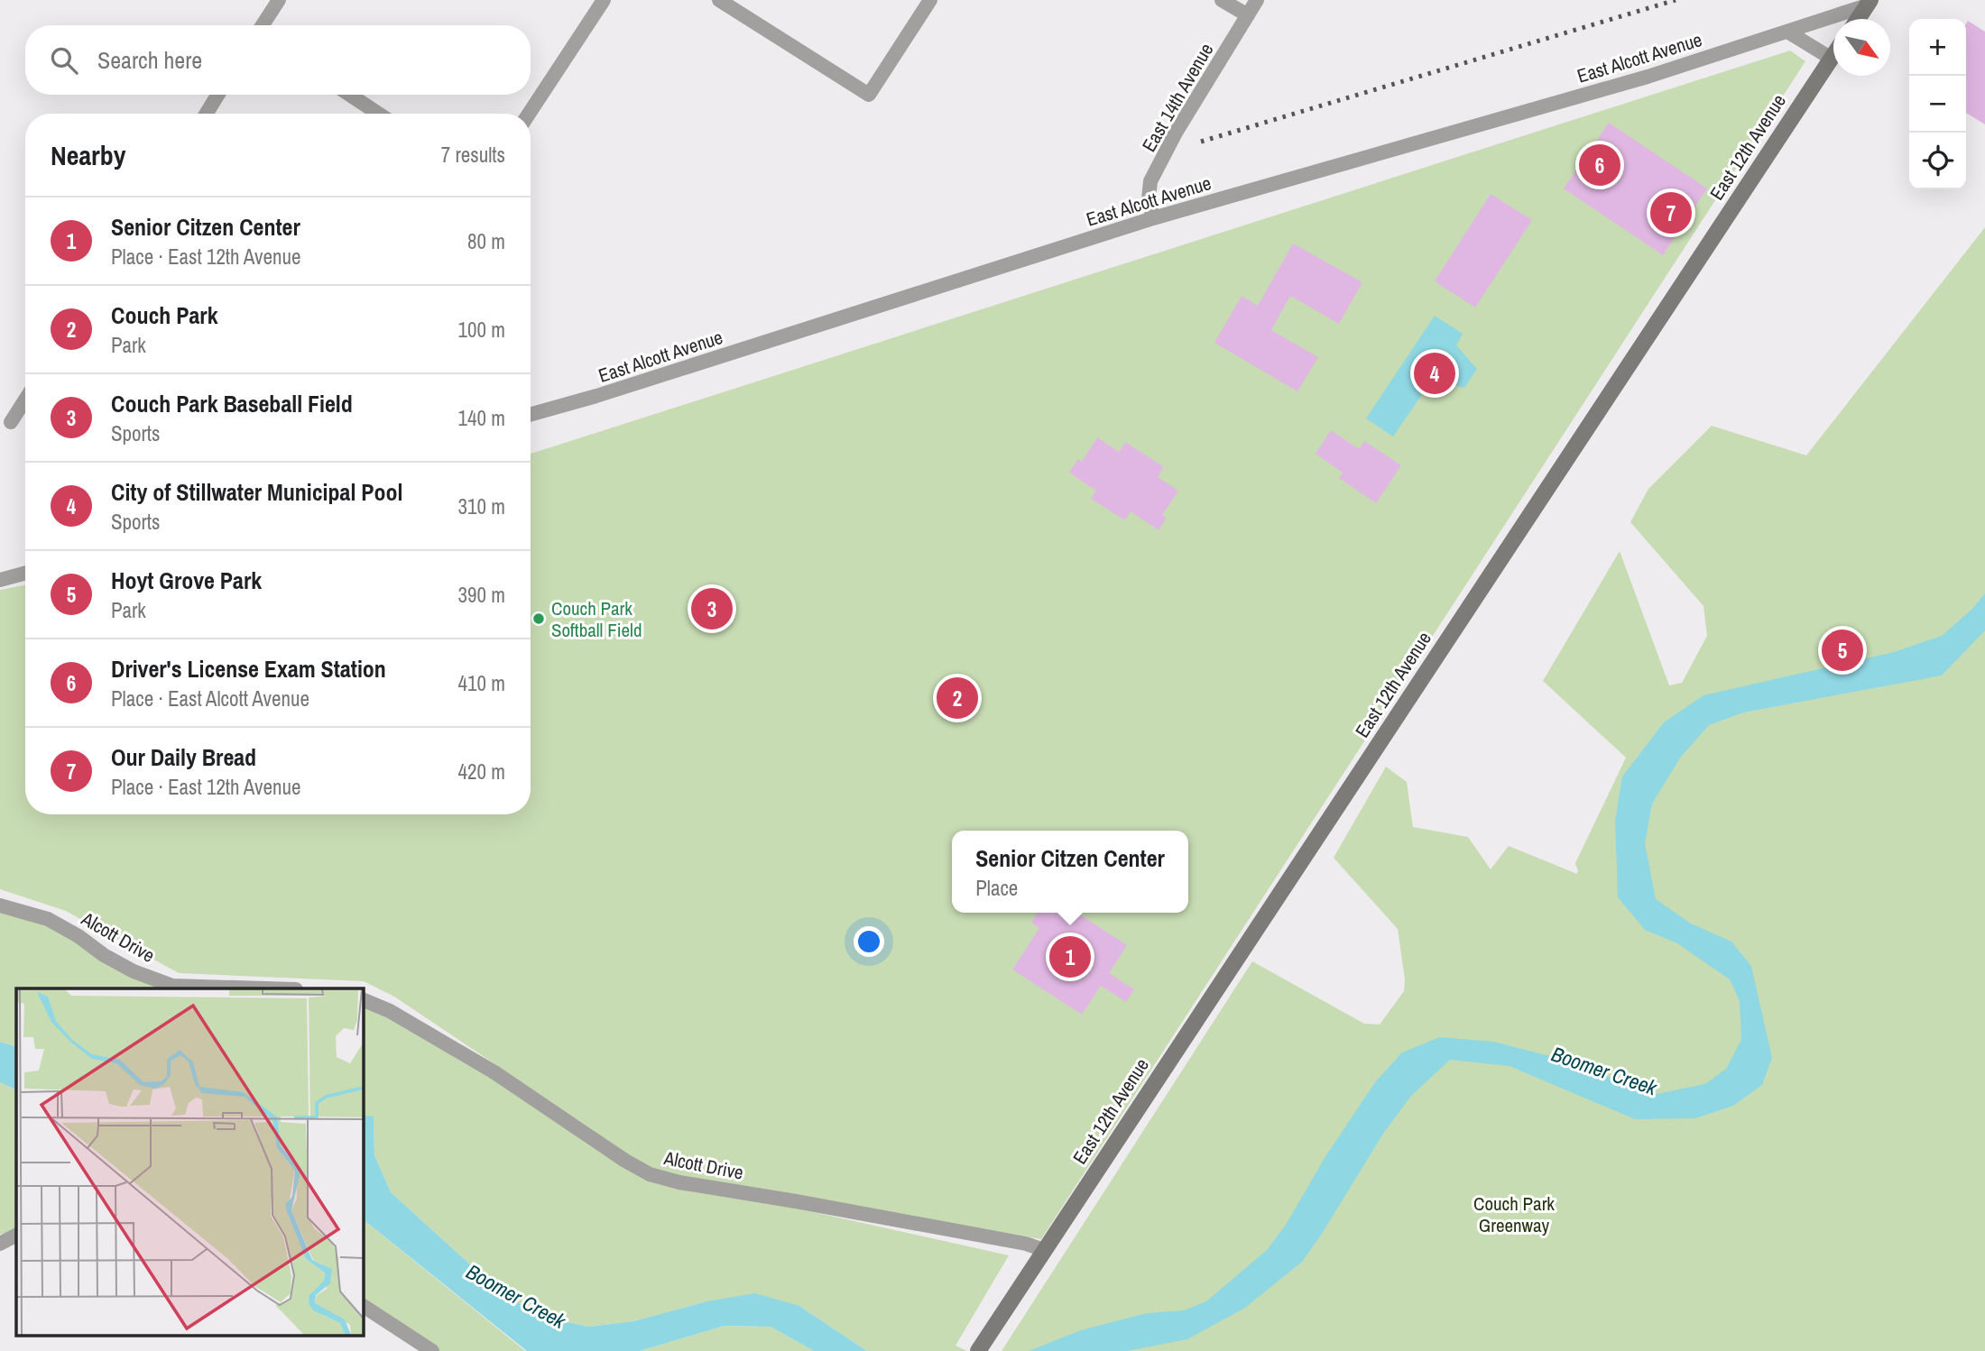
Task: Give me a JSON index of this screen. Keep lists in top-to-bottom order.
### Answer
{
  "streets": {
    "street": [
      "East Alcott Avenue",
      "East 14th Avenue",
      "East 12th Avenue",
      "Alcott Drive"
    ]
  },
  "crossings": [
    ["East Alcott Avenue", "East 14th Avenue"],
    ["East 12th Avenue", "Alcott Drive"]
  ],
  "water": ["Boomer Creek"],
  "parks": ["Couch Park Greenway"],
  "places": ["Couch Park Softball Field"],
  "north": "bottom right",
  "page": {
    "map_buttons": ["+", "−"],
    "search": "Search here",
    "heading": ["Nearby", "7 results"],
    "pins": [
      "6",
      "7",
      "4",
      "3",
      "5",
      "2",
      "1"
    ],
    "list": [
      {
        "mark": "1",
        "name": "Senior Citzen Center",
        "note": "Place · East 12th Avenue",
        "value": "80 m"
      },
      {
        "mark": "2",
        "name": "Couch Park",
        "note": "Park",
        "value": "100 m"
      },
      {
        "mark": "3",
        "name": "Couch Park Baseball Field",
        "note": "Sports",
        "value": "140 m"
      },
      {
        "mark": "4",
        "name": "City of Stillwater Municipal Pool",
        "note": "Sports",
        "value": "310 m"
      },
      {
        "mark": "5",
        "name": "Hoyt Grove Park",
        "note": "Park",
        "value": "390 m"
      },
      {
        "mark": "6",
        "name": "Driver's License Exam Station",
        "note": "Place · East Alcott Avenue",
        "value": "410 m"
      },
      {
        "mark": "7",
        "name": "Our Daily Bread",
        "note": "Place · East 12th Avenue",
        "value": "420 m"
      }
    ],
    "popup": ["Senior Citzen Center", "Place"]
  }
}
